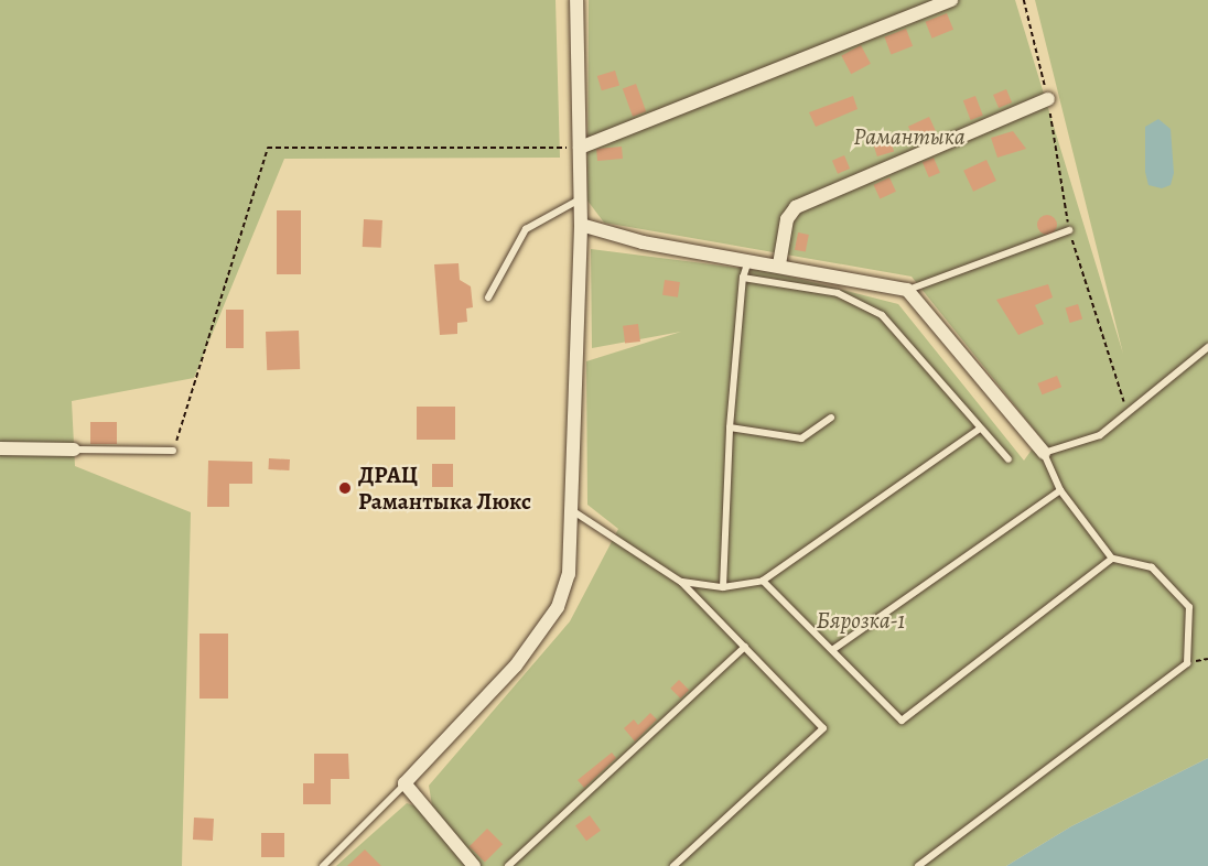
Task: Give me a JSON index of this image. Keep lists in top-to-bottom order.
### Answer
{
  "parks": ["Рамантыка", "Бярозка-1"],
  "places": ["ДРАЦ Рамантыка Люкс"]
}
